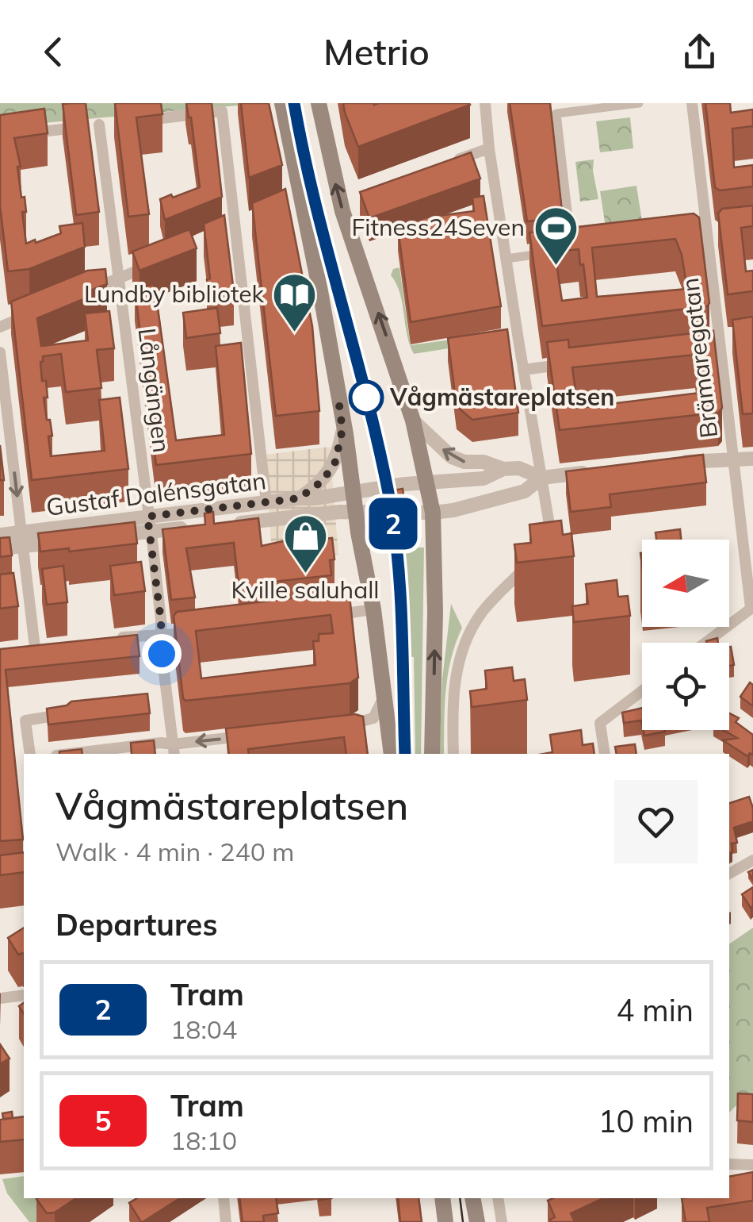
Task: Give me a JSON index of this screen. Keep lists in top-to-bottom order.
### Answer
{
  "streets": {
    "street": ["Brämaregatan", "Långängen", "Gustaf Dalénsgatan"]
  },
  "crossings": [
    ["Långängen", "Gustaf Dalénsgatan"]
  ],
  "places": {
    "sports": ["Fitness24Seven"],
    "library": ["Lundby bibliotek"],
    "other": ["Vågmästareplatsen"],
    "shop": ["Kville saluhall"]
  },
  "lines": ["tram line 2"],
  "north": "left",
  "page": {
    "header": "Metrio",
    "on_map": "2",
    "heading": [
      ["Vågmästareplatsen", "Walk · 4 min · 240 m"],
      "Departures"
    ],
    "list": [
      {
        "mark": "2",
        "name": "Tram",
        "note": "18:04",
        "value": "4 min"
      },
      {
        "mark": "5",
        "name": "Tram",
        "note": "18:10",
        "value": "10 min"
      }
    ]
  }
}
